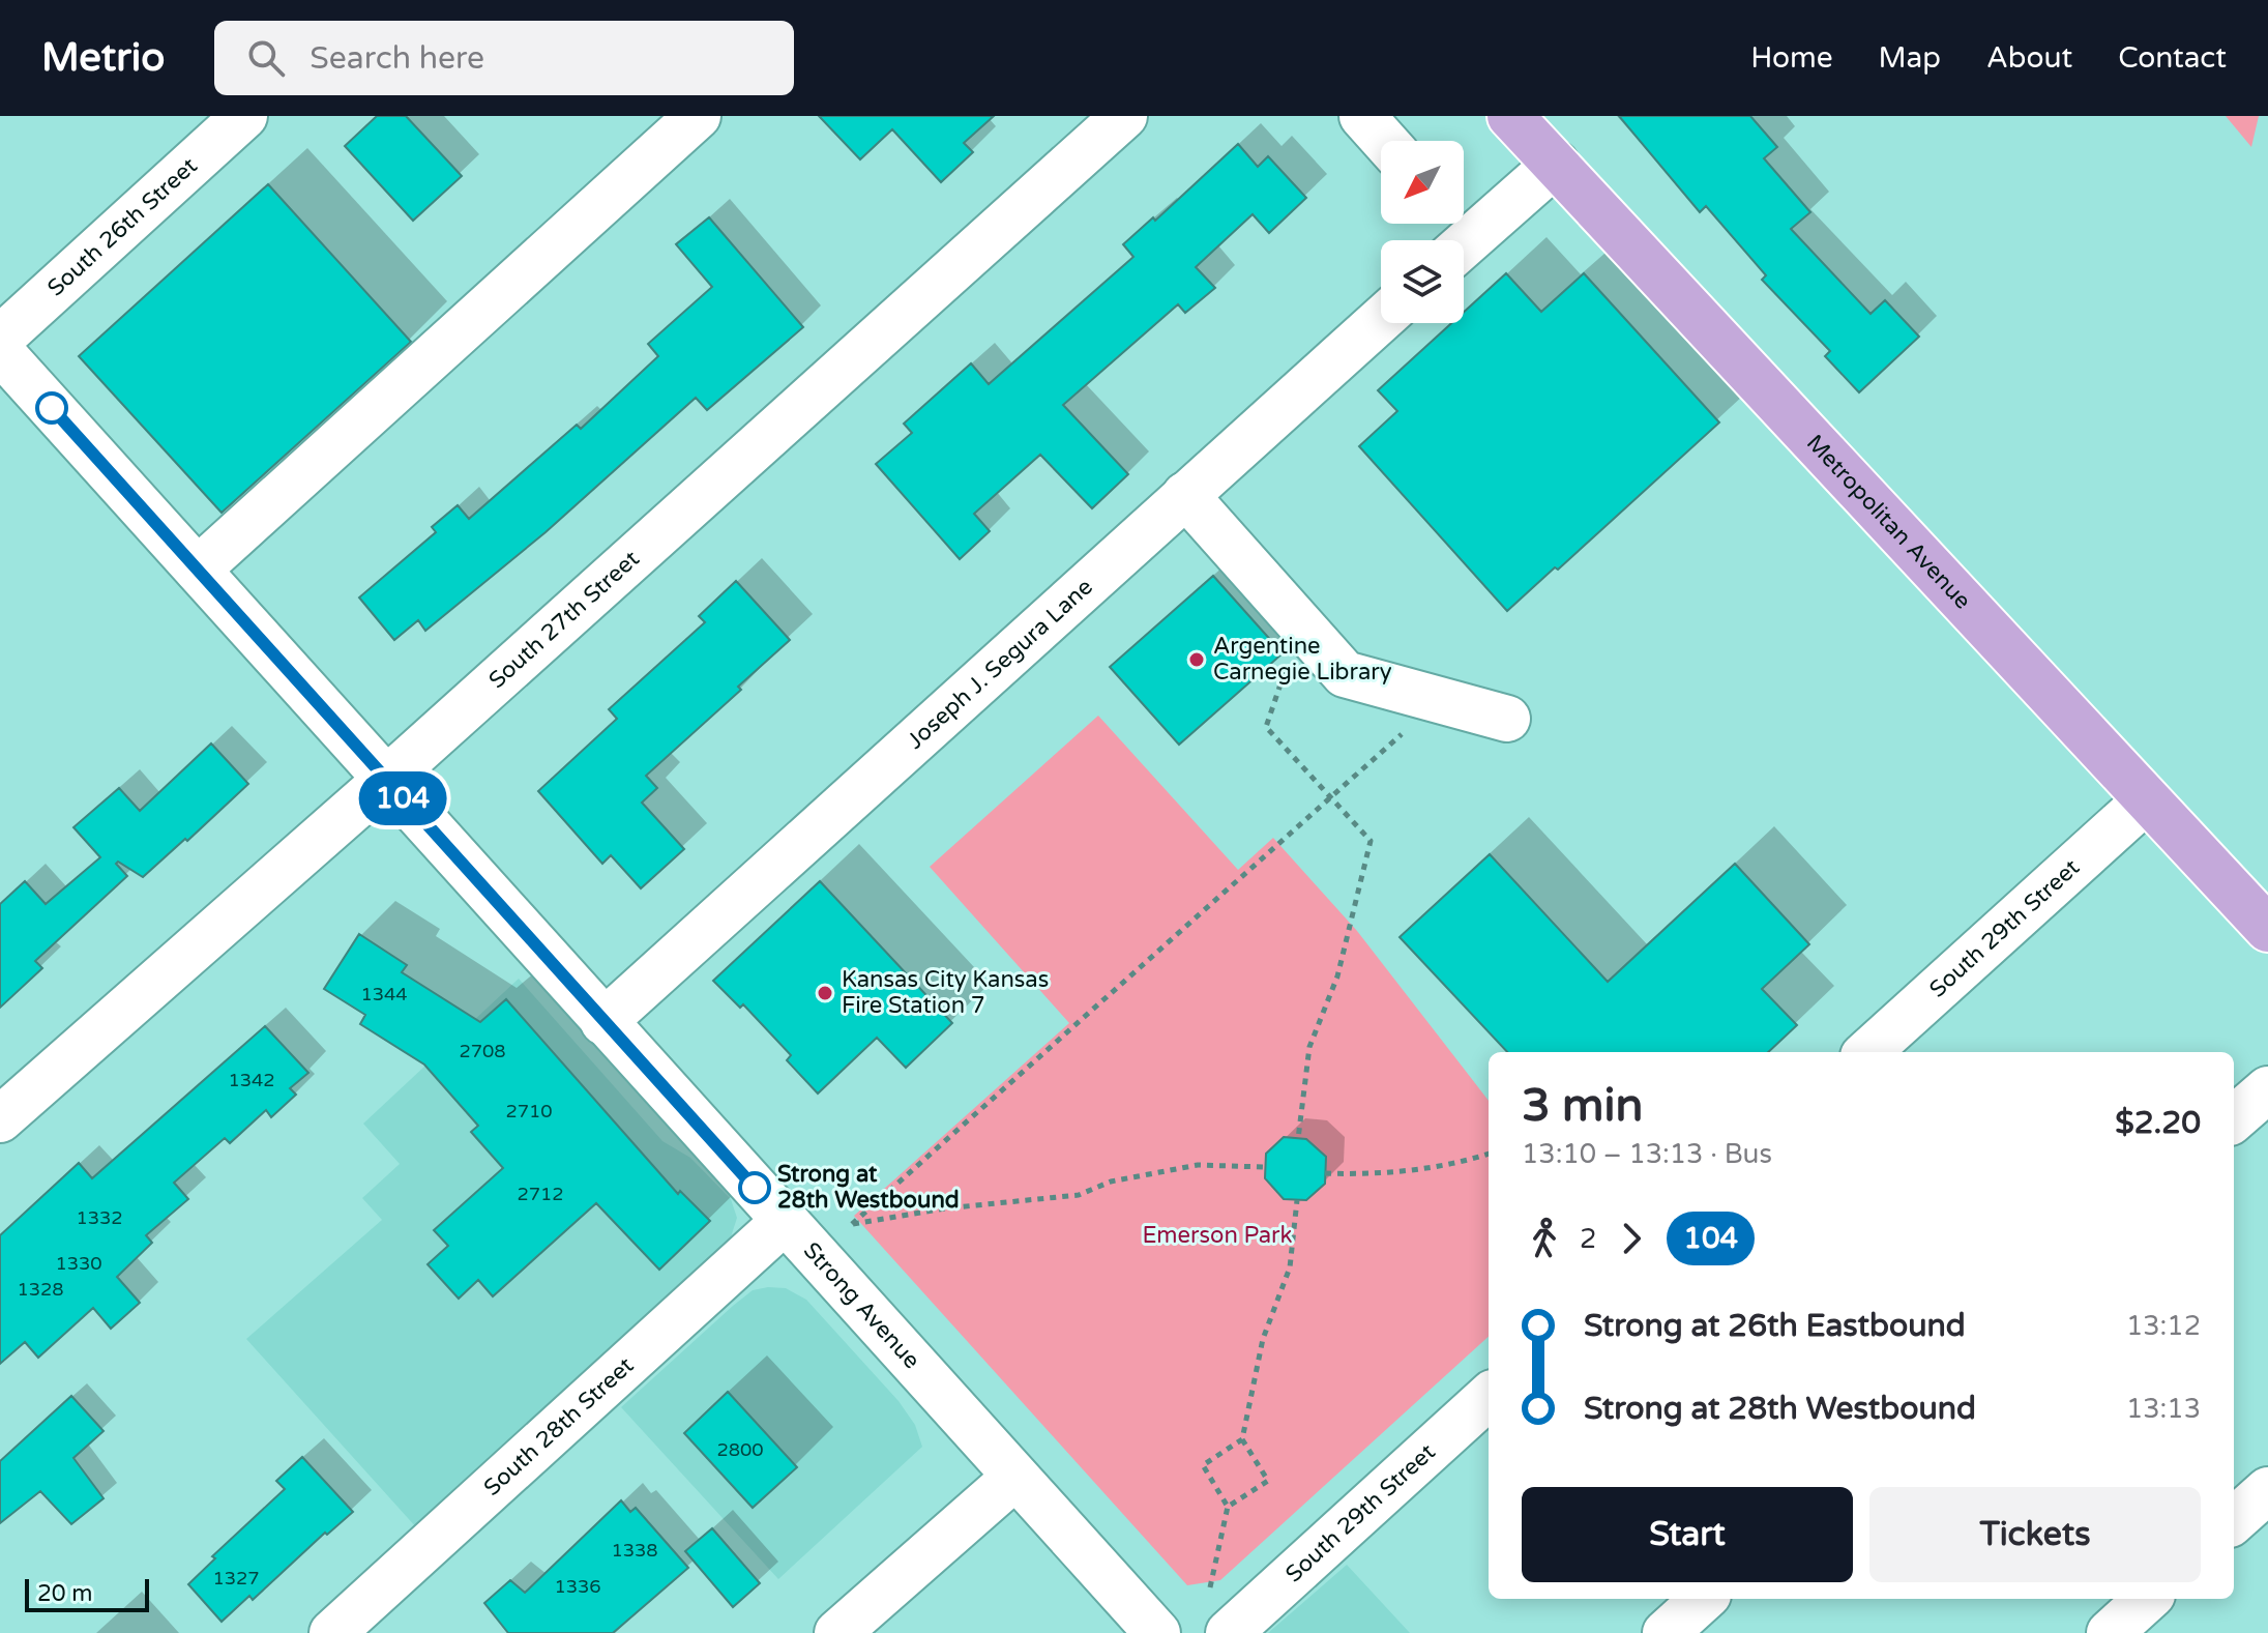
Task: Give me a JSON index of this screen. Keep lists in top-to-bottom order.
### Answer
{
  "streets": {
    "main road": ["Metropolitan Avenue"],
    "street": [
      "South 26th Street",
      "South 27th Street",
      "Joseph J. Segura Lane",
      "South 29th Street",
      "Strong Avenue",
      "South 28th Street"
    ]
  },
  "crossings": [
    ["Metropolitan Avenue", "South 29th Street"],
    ["South 27th Street", "Strong Avenue"],
    ["Joseph J. Segura Lane", "Strong Avenue"],
    ["Strong Avenue", "South 28th Street"]
  ],
  "parks": ["Emerson Park"],
  "places": ["Argentine Carnegie Library", "Kansas City Kansas Fire Station 7", "Strong at 28th Westbound"],
  "lines": ["bus line 104"],
  "house_numbers": [
    "1344",
    "2708",
    "1342",
    "2710",
    "2712",
    "1332",
    "1330",
    "1328",
    "2800",
    "1338",
    "1327",
    "1336"
  ],
  "scale_bar": "20 m",
  "north": "bottom left",
  "page": {
    "header": "Metrio",
    "search": "Search here",
    "nav": [
      "Home",
      "Map",
      "About",
      "Contact"
    ],
    "on_map": "104",
    "heading": ["3 min", "13:10 – 13:13 · Bus", "$2.20"],
    "legs": ["2", "104"],
    "list": [
      {
        "name": "Strong at 26th Eastbound",
        "value": "13:12"
      },
      {
        "name": "Strong at 28th Westbound",
        "value": "13:13"
      }
    ],
    "buttons": ["Start", "Tickets"],
    "scale": "20 m"
  }
}
